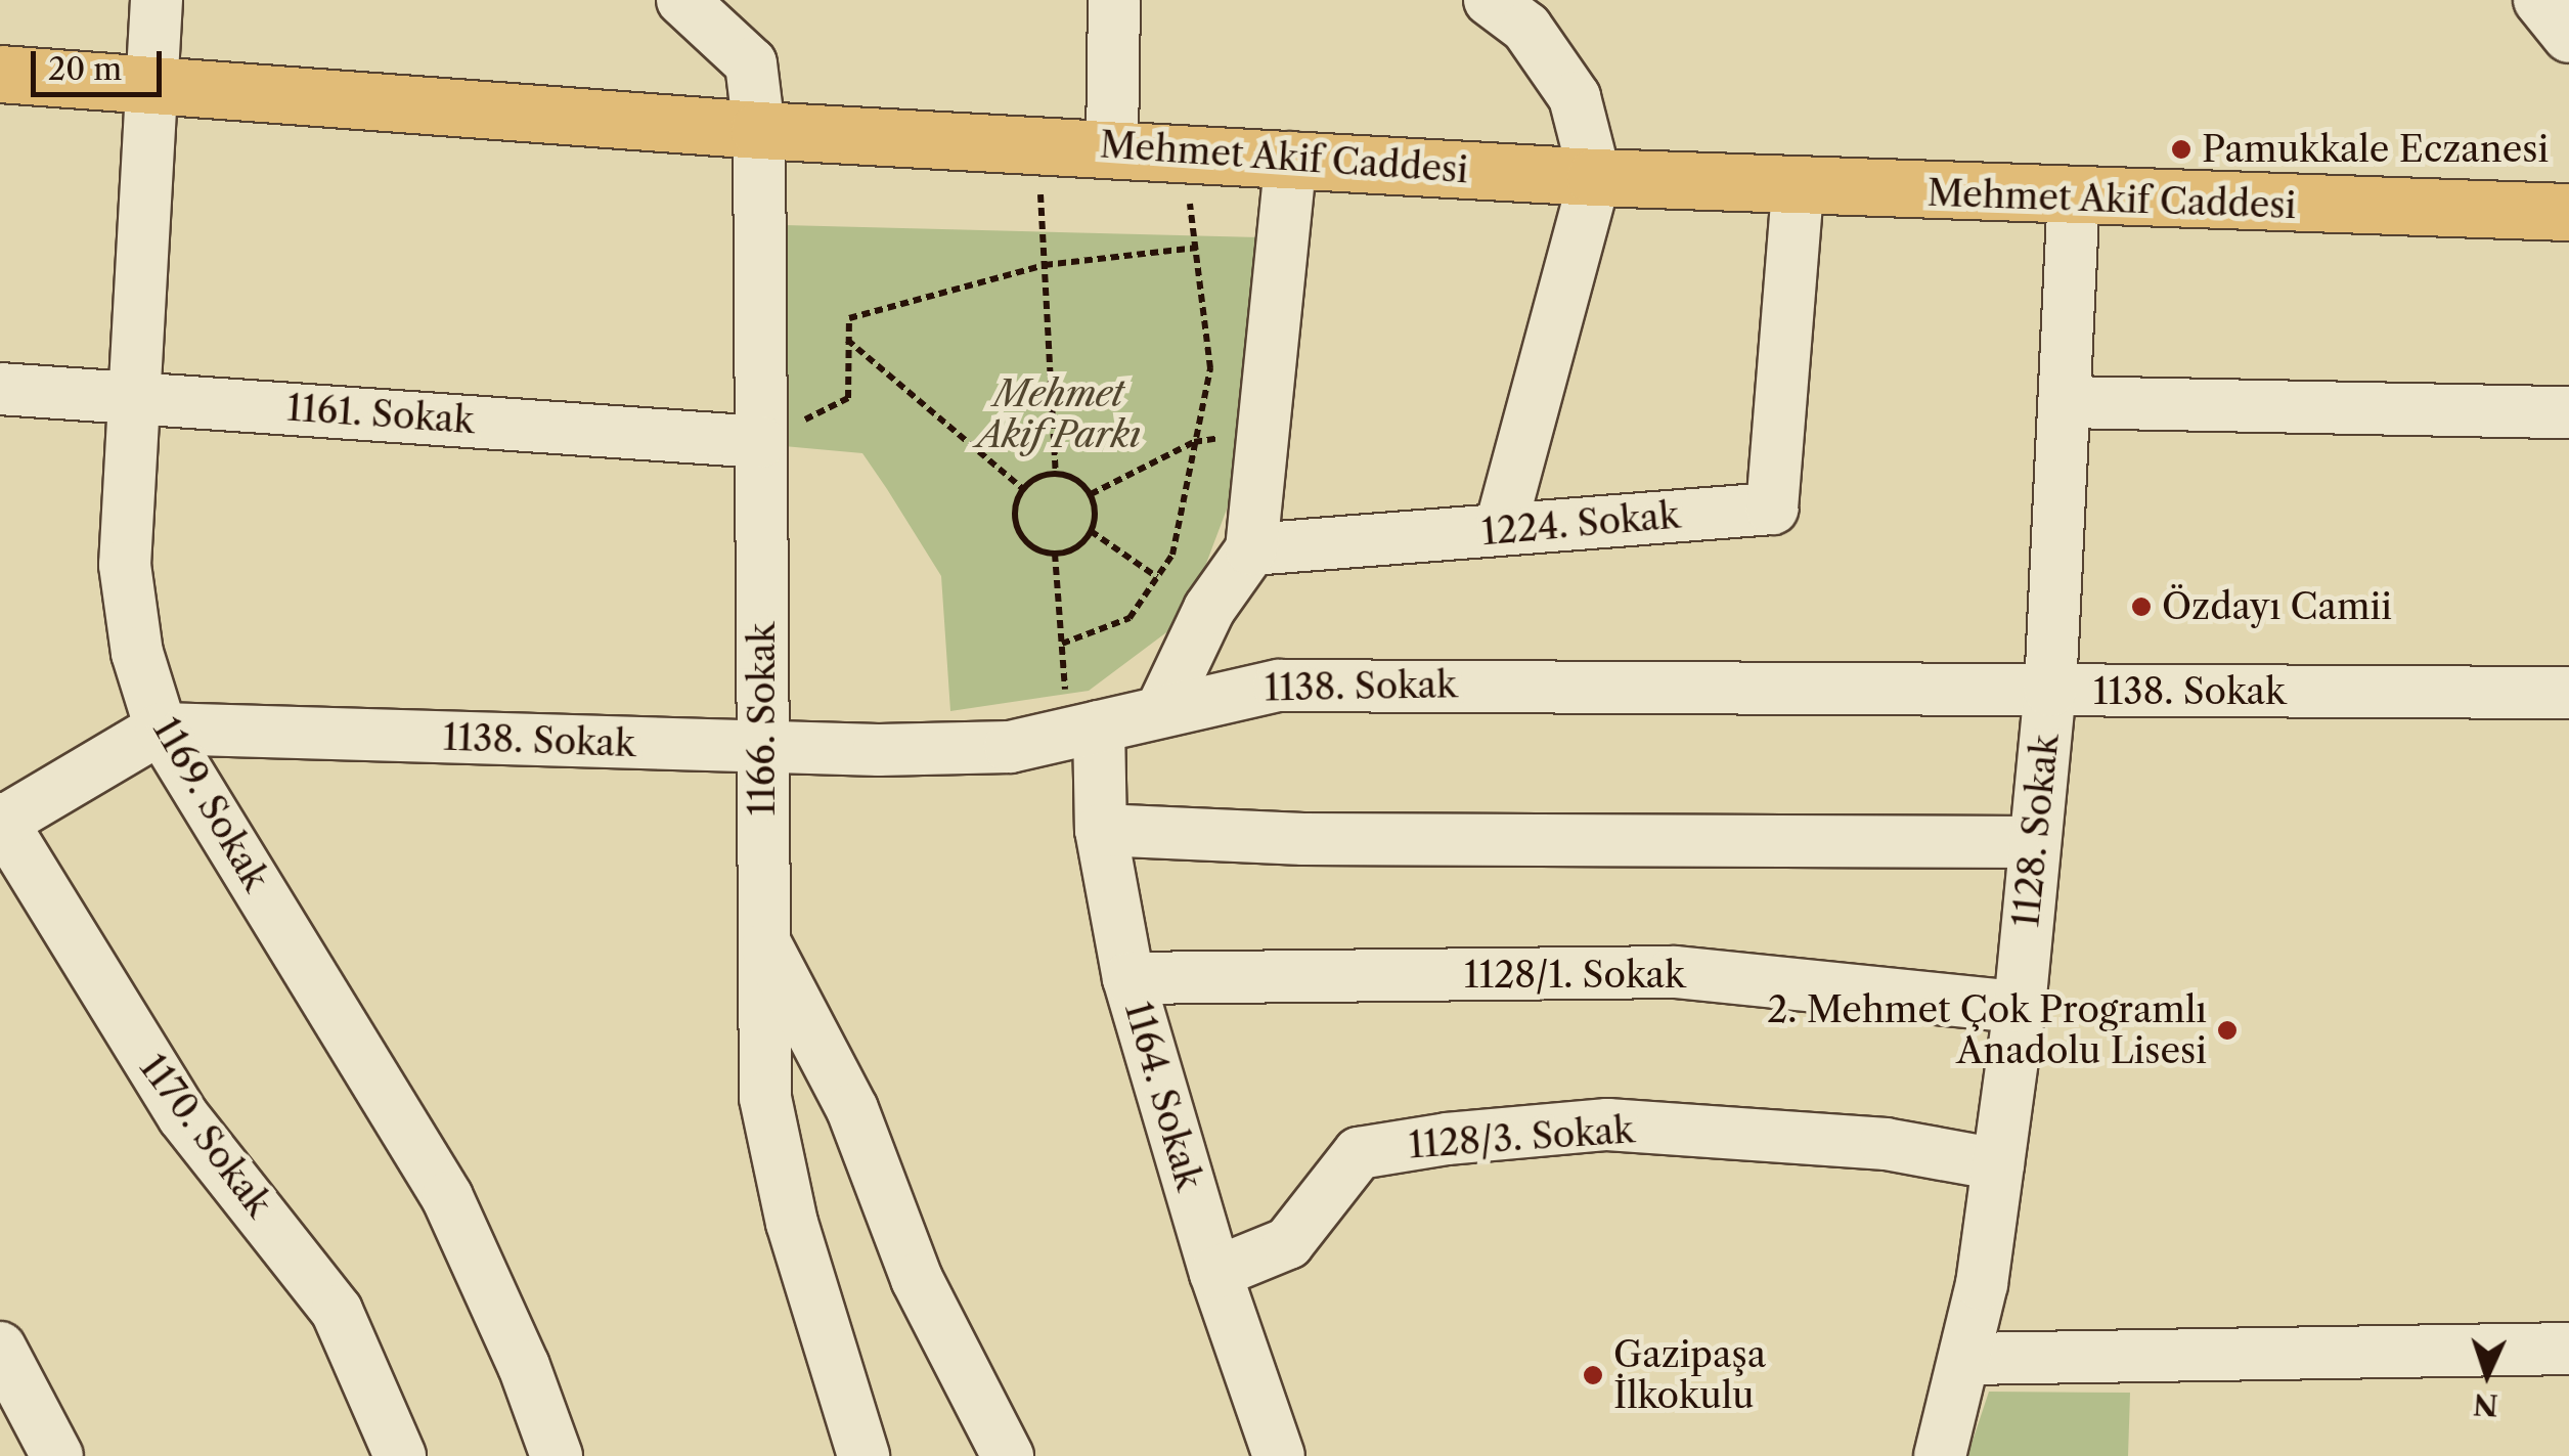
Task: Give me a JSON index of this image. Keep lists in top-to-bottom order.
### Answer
{
  "streets": {
    "main road": ["Mehmet Akif Caddesi"],
    "street": [
      "1161. Sokak",
      "1224. Sokak",
      "1138. Sokak",
      "1166. Sokak",
      "1169. Sokak",
      "1128. Sokak",
      "1128/1. Sokak",
      "1164. Sokak",
      "1170. Sokak",
      "1128/3. Sokak"
    ]
  },
  "crossings": [
    ["Mehmet Akif Caddesi", "1224. Sokak"],
    ["Mehmet Akif Caddesi", "1166. Sokak"],
    ["Mehmet Akif Caddesi", "1169. Sokak"],
    ["Mehmet Akif Caddesi", "1128. Sokak"],
    ["1161. Sokak", "1166. Sokak"],
    ["1161. Sokak", "1169. Sokak"],
    ["1138. Sokak", "1166. Sokak"],
    ["1138. Sokak", "1169. Sokak"],
    ["1138. Sokak", "1128. Sokak"],
    ["1138. Sokak", "1164. Sokak"],
    ["1128. Sokak", "1128/1. Sokak"],
    ["1128. Sokak", "1128/3. Sokak"],
    ["1128/1. Sokak", "1164. Sokak"],
    ["1164. Sokak", "1128/3. Sokak"]
  ],
  "parks": ["Mehmet Akif Parkı"],
  "places": [
    "Pamukkale Eczanesi",
    "Özdayı Camii",
    "2. Mehmet Çok Programlı Anadolu Lisesi",
    "Gazipaşa İlkokulu"
  ],
  "scale_bar": "20 m",
  "north": "bottom"
}
